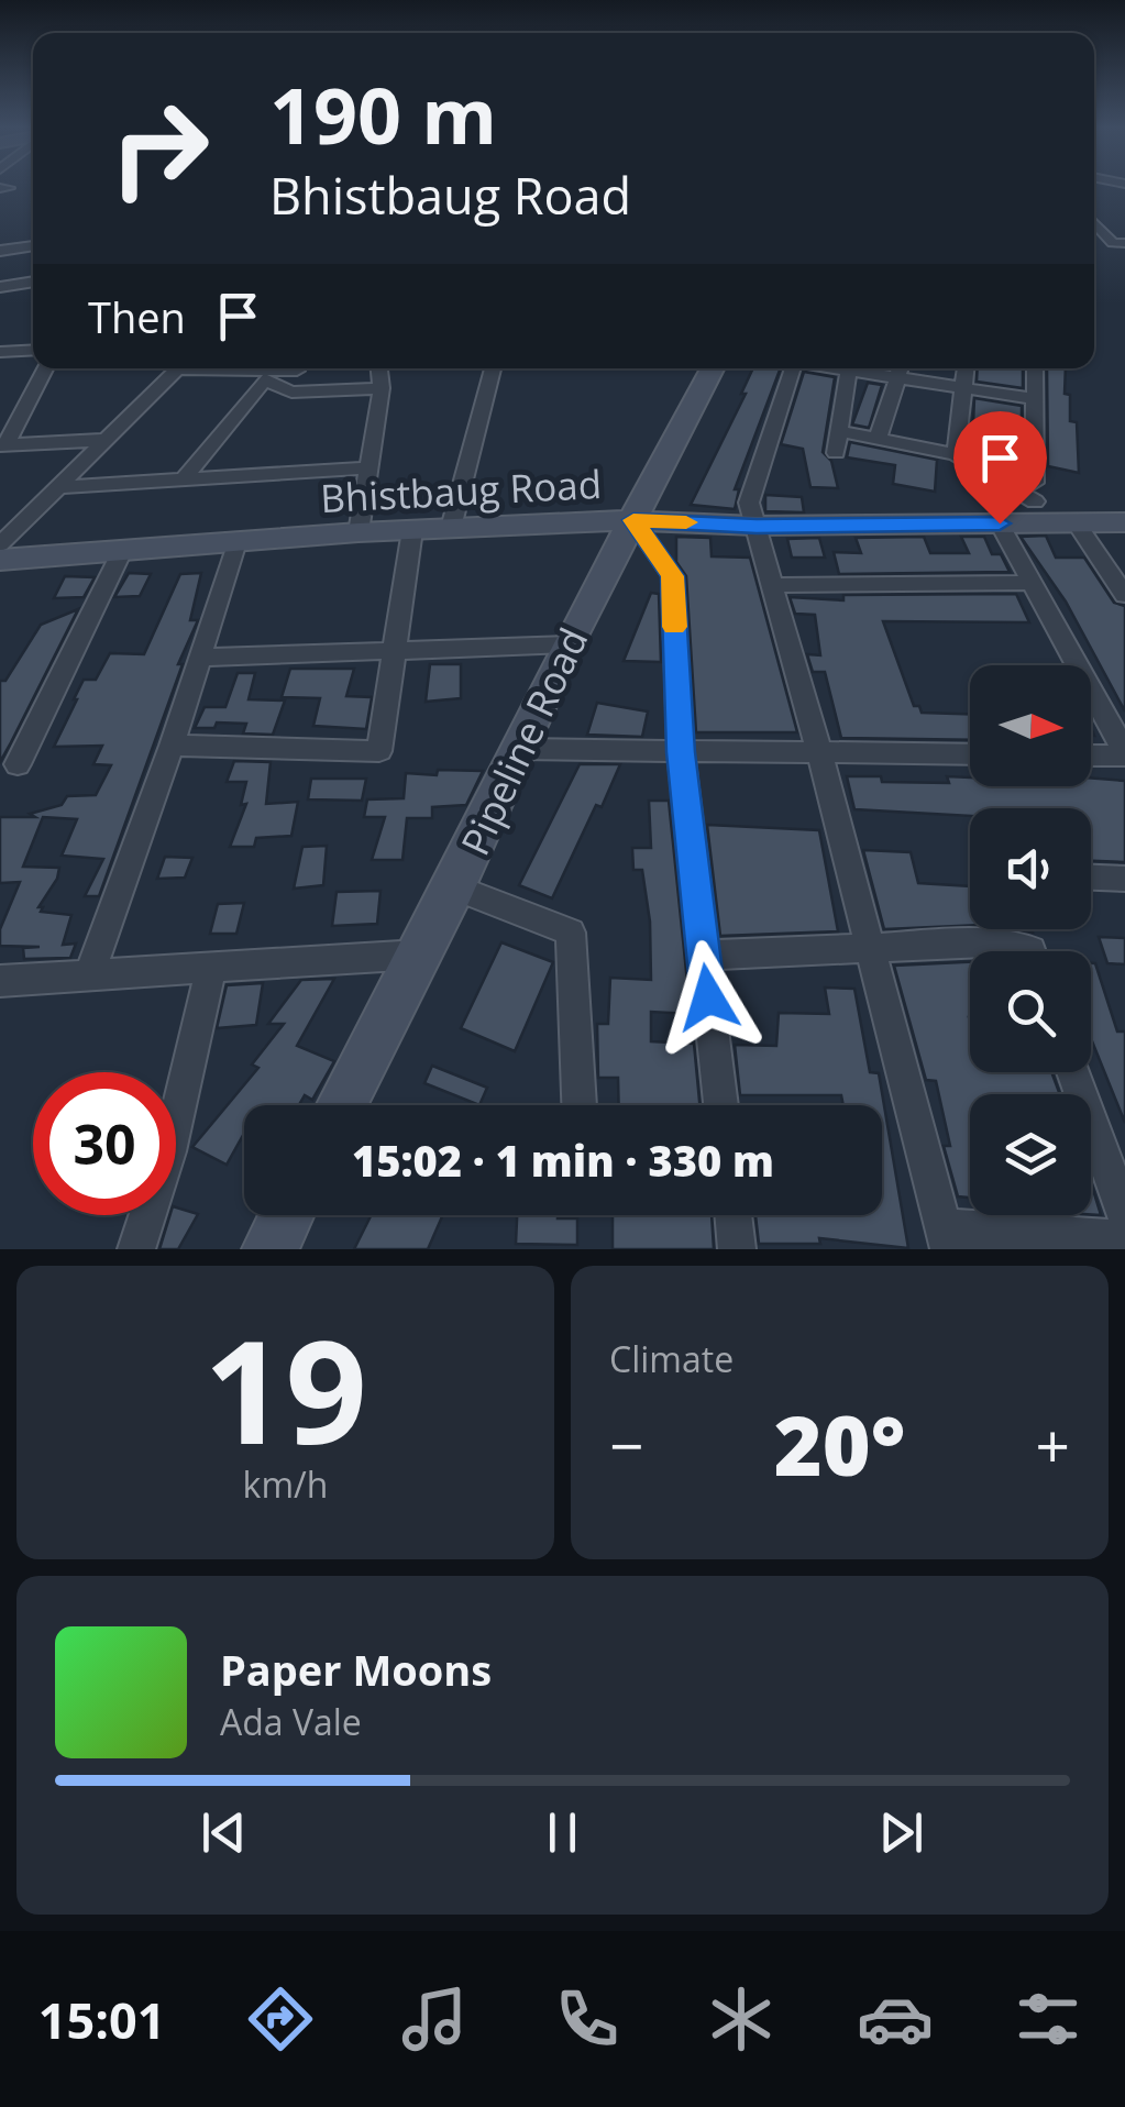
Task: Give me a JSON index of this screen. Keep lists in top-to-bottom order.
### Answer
{
  "streets": {
    "street": ["Bhistbaug Road", "Pipeline Road"]
  },
  "crossings": [
    ["Bhistbaug Road", "Pipeline Road"]
  ],
  "north": "right",
  "page": {
    "turn": ["190 m", "Bhistbaug Road"],
    "then": "Then",
    "limit": "30",
    "trip": "15:02 · 1 min · 330 m",
    "tile": [
      ["19", "km/h"],
      "Climate"
    ],
    "heat": ["−", "20°", "+"],
    "song": ["Paper Moons", "Ada Vale"],
    "tabs": "15:01"
  }
}
